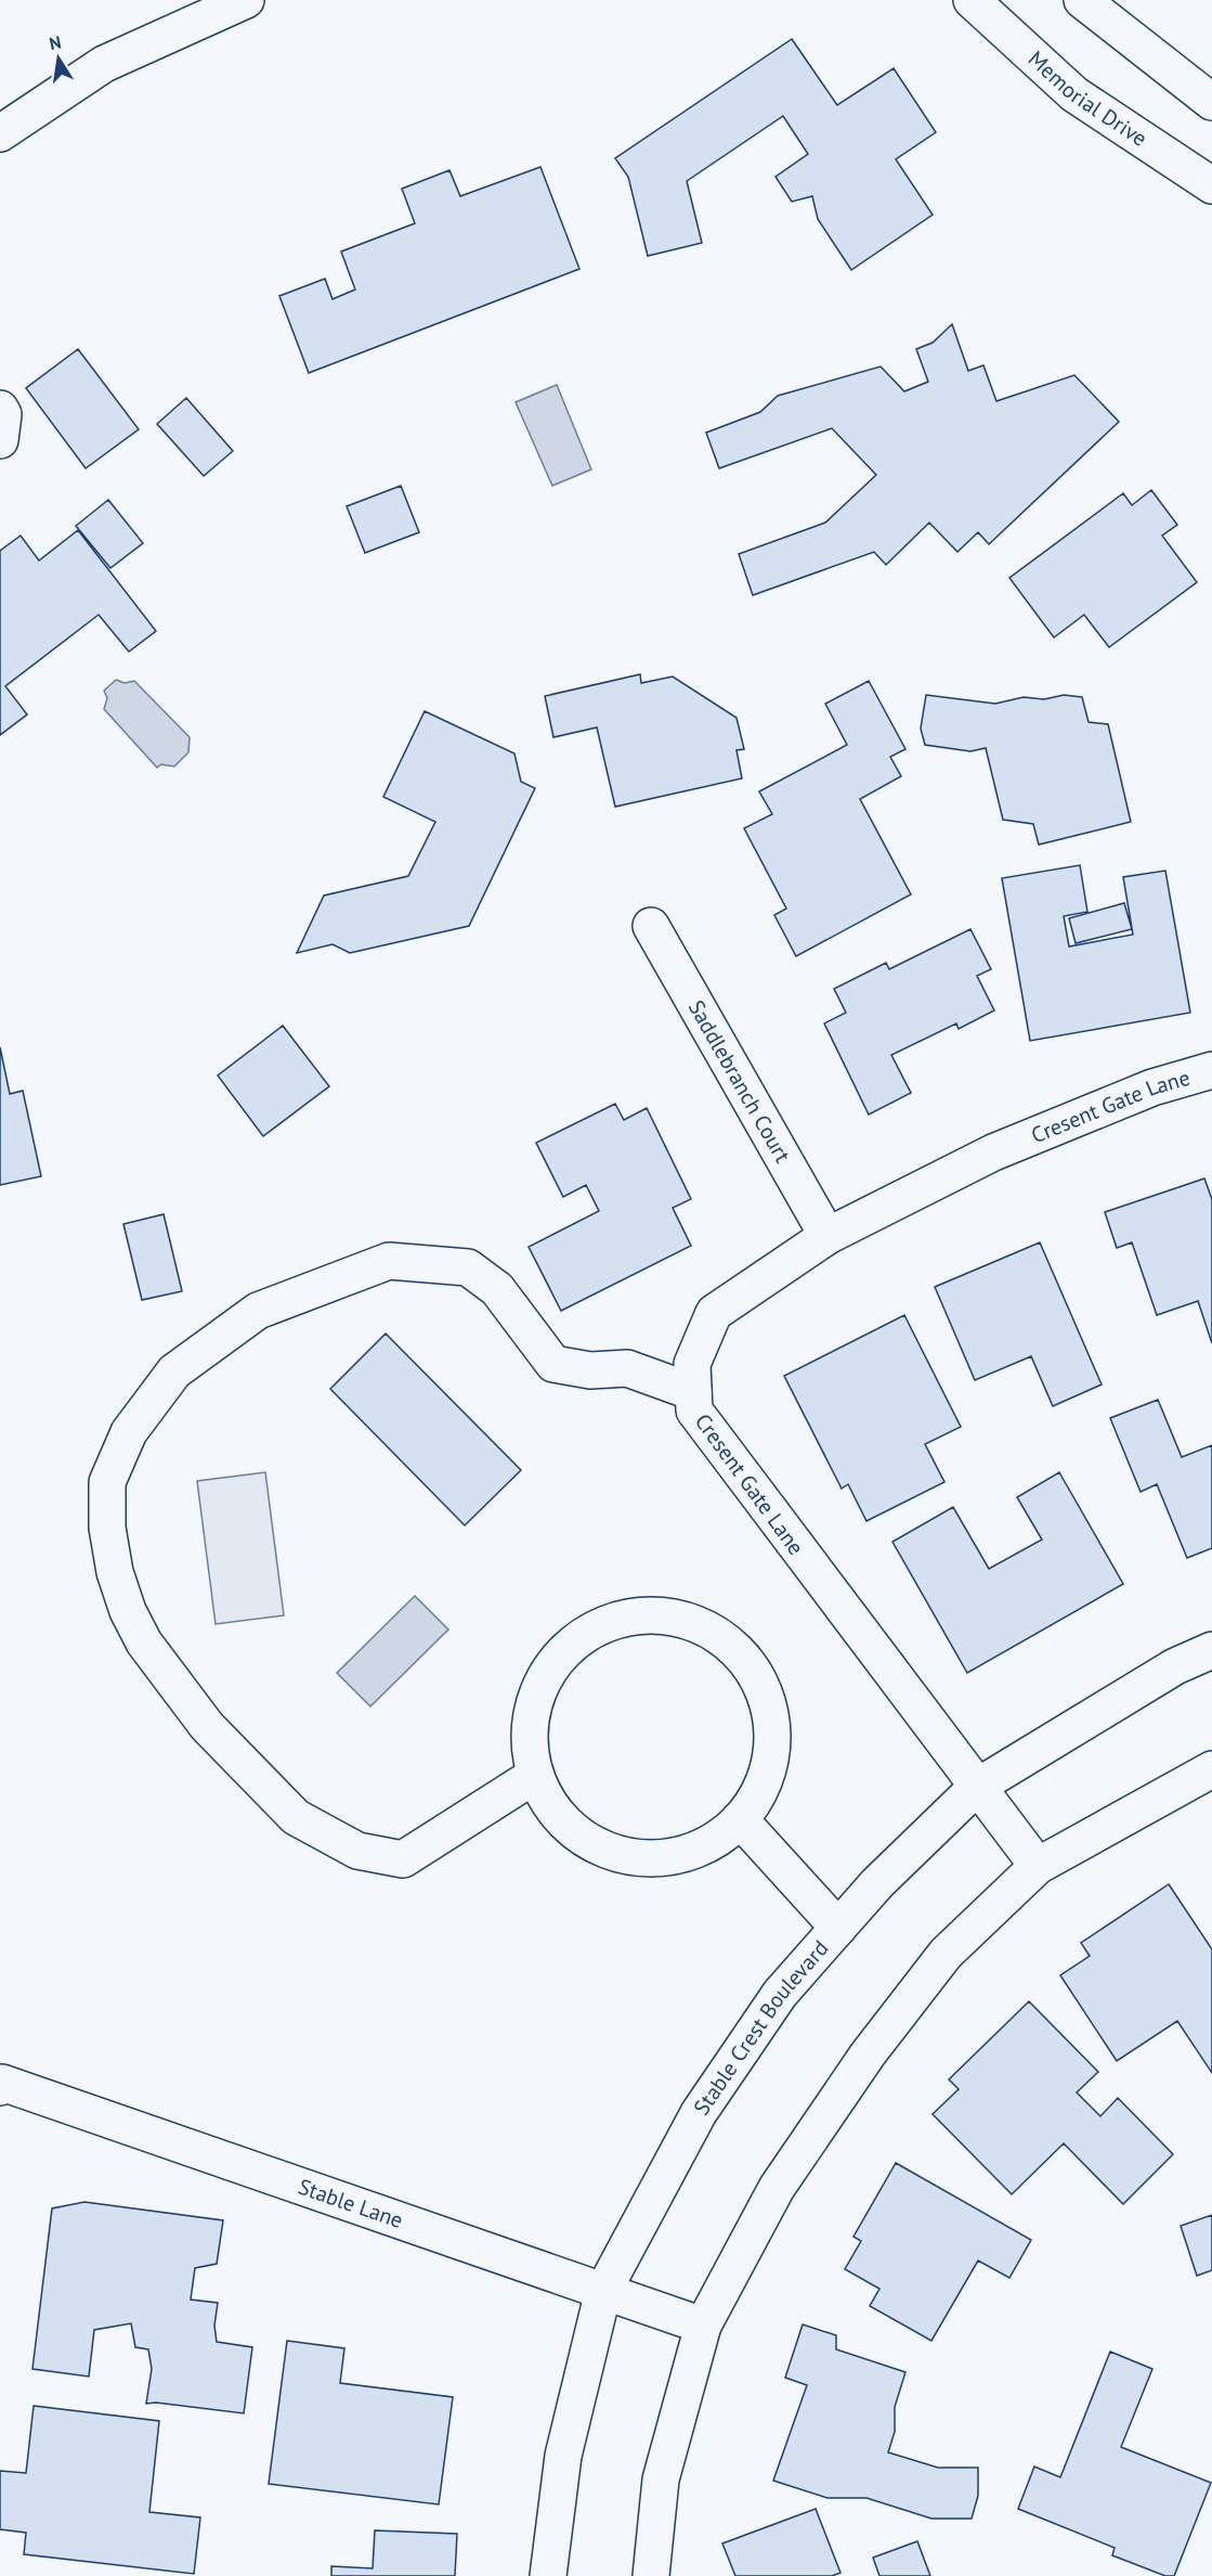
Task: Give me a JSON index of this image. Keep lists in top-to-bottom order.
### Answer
{
  "streets": {
    "street": [
      "Memorial Drive",
      "Saddlebranch Court",
      "Cresent Gate Lane",
      "Stable Crest Boulevard",
      "Stable Lane"
    ]
  },
  "crossings": [
    ["Saddlebranch Court", "Cresent Gate Lane"],
    ["Cresent Gate Lane", "Stable Crest Boulevard"],
    ["Stable Crest Boulevard", "Stable Lane"]
  ],
  "north": "top"
}
